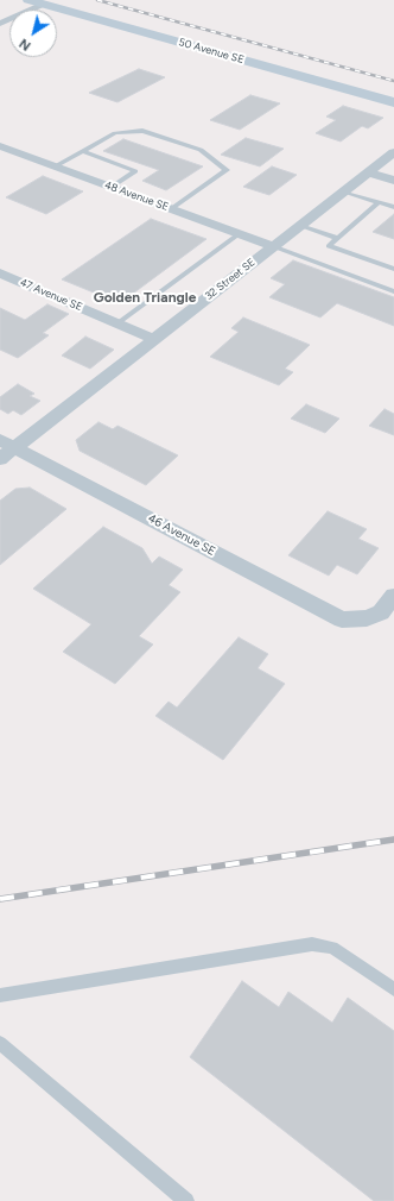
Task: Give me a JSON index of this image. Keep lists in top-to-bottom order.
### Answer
{
  "streets": {
    "street": [
      "50 Avenue SE",
      "48 Avenue SE",
      "32 Street SE",
      "47 Avenue SE",
      "46 Avenue SE"
    ]
  },
  "crossings": [
    ["48 Avenue SE", "32 Street SE"],
    ["32 Street SE", "47 Avenue SE"],
    ["32 Street SE", "46 Avenue SE"]
  ],
  "districts": ["Golden Triangle"],
  "north": "bottom left"
}
